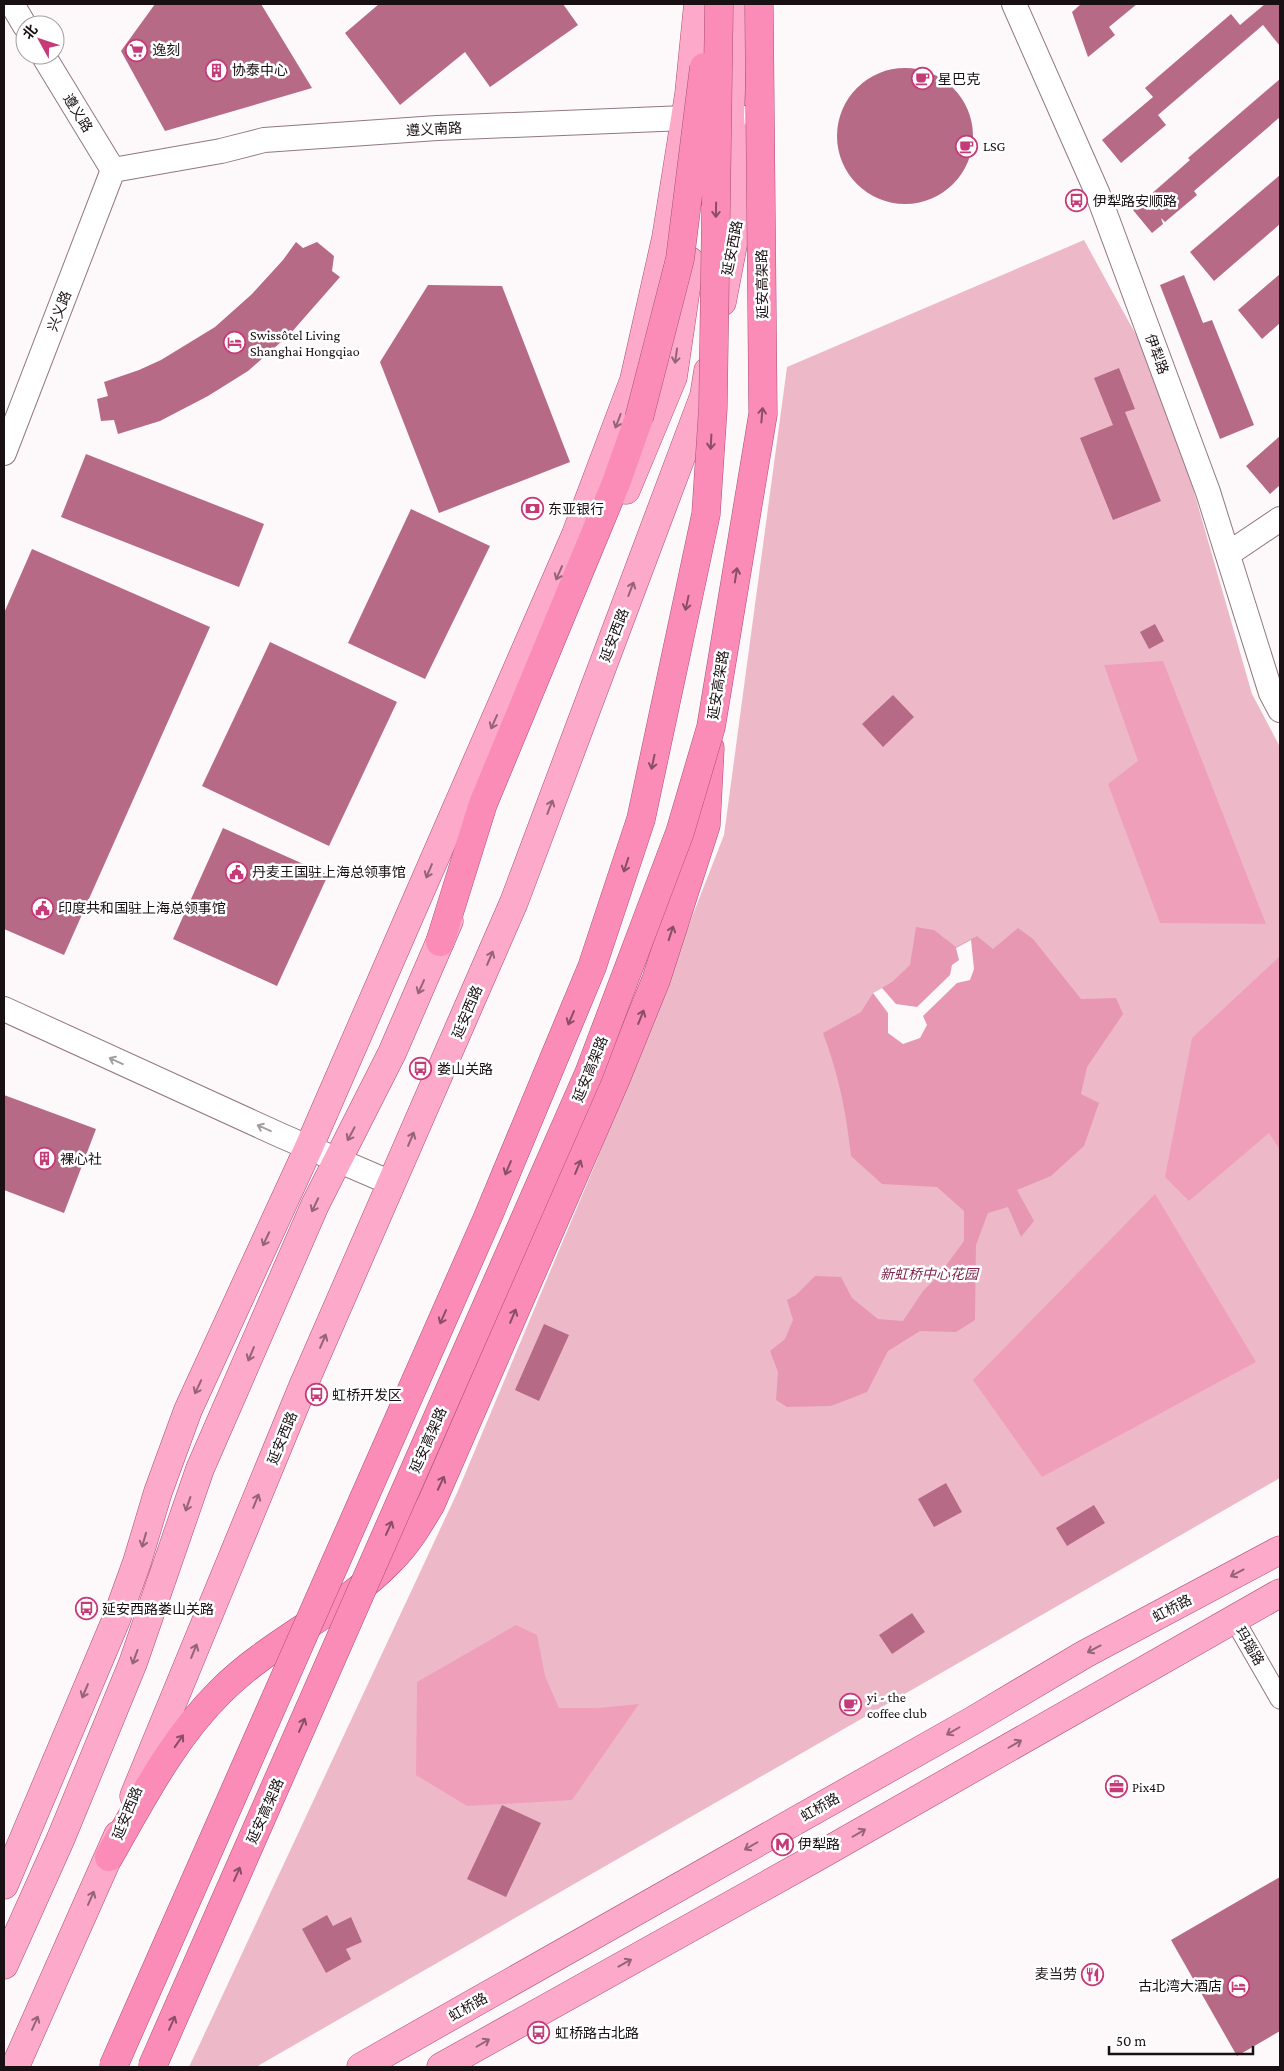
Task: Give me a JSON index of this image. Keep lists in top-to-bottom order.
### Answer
{
  "streets": {
    "highway": ["延安高架路"],
    "main road": ["延安西路", "虹桥路"],
    "street": [
      "遵义路",
      "遵义南路",
      "兴义路",
      "伊犁路",
      "玛瑙路"
    ]
  },
  "crossings": [
    ["遵义路", "遵义南路"],
    ["遵义路", "兴义路"],
    ["遵义南路", "延安西路"],
    ["遵义南路", "兴义路"]
  ],
  "parks": ["新虹桥中心花园"],
  "places": {
    "supermarket": ["逸刻"],
    "building": ["协泰中心", "裸心社"],
    "cafe": ["星巴克", "LSG", "yi - the coffee club"],
    "bus stop": [
      "伊犁路安顺路",
      "娄山关路",
      "虹桥开发区",
      "延安西路娄山关路",
      "虹桥路古北路"
    ],
    "hotel": ["Swissôtel Living Shanghai Hongqiao", "古北湾大酒店"],
    "bank": ["东亚银行"],
    "public building": ["丹麦王国驻上海总领事馆", "印度共和国驻上海总领事馆"],
    "office": ["Pix4D"],
    "metro station": ["伊犁路"],
    "restaurant": ["麦当劳"]
  },
  "scale_bar": "50 m",
  "north": "top left"
}
